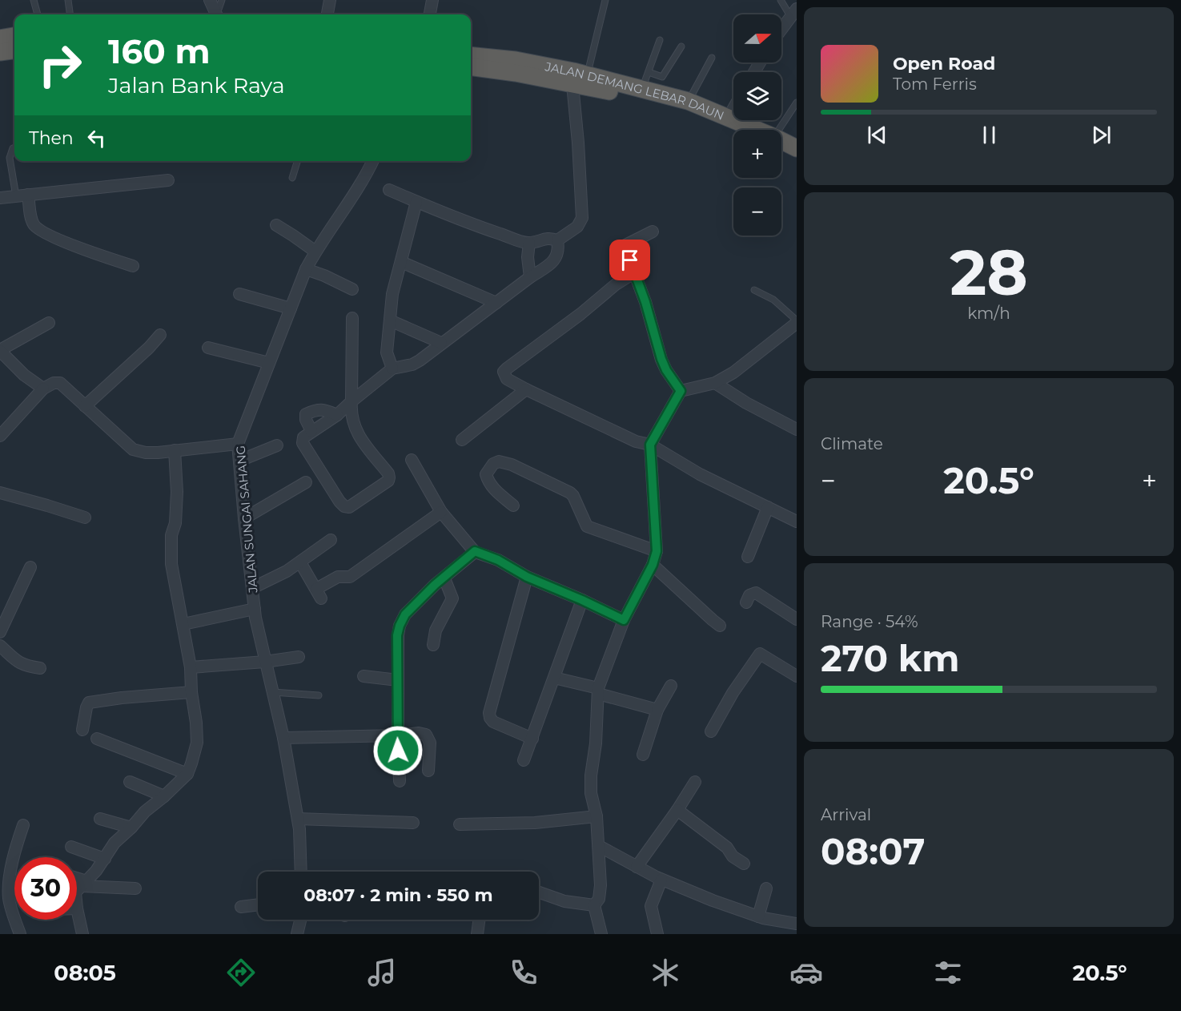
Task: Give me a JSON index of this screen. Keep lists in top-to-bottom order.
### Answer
{
  "streets": {
    "highway": ["JALAN DEMANG LEBAR DAUN"],
    "street": ["JALAN SUNGAI SAHANG"]
  },
  "north": "right",
  "page": {
    "map_buttons": ["+", "−"],
    "turn": ["160 m", "Jalan Bank Raya"],
    "song": ["Open Road", "Tom Ferris"],
    "then": "Then",
    "tile": [
      ["28", "km/h"],
      "Climate",
      ["Range · 54%", "270 km"],
      ["Arrival", "08:07"]
    ],
    "heat": ["−", "20.5°", "+"],
    "limit": "30",
    "trip": "08:07 · 2 min · 550 m",
    "tabs": ["08:05", "20.5°"]
  }
}
